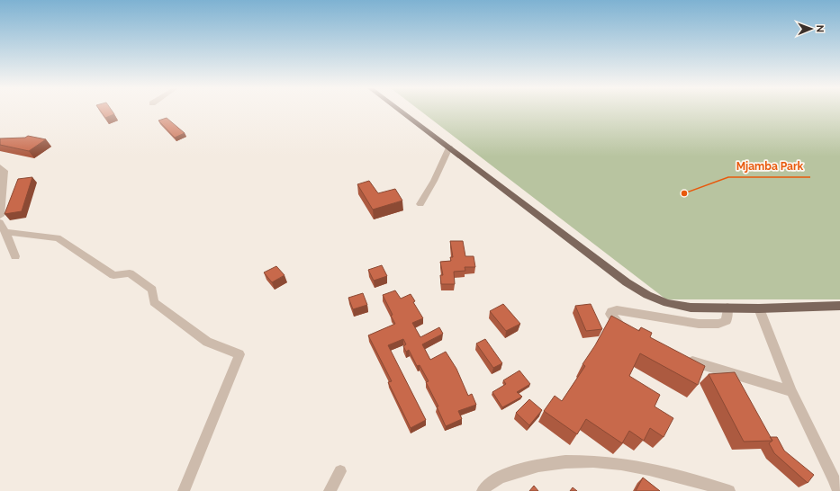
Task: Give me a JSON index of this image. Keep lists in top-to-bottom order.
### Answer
{
  "places": ["Mjamba Park"],
  "north": "right"
}
